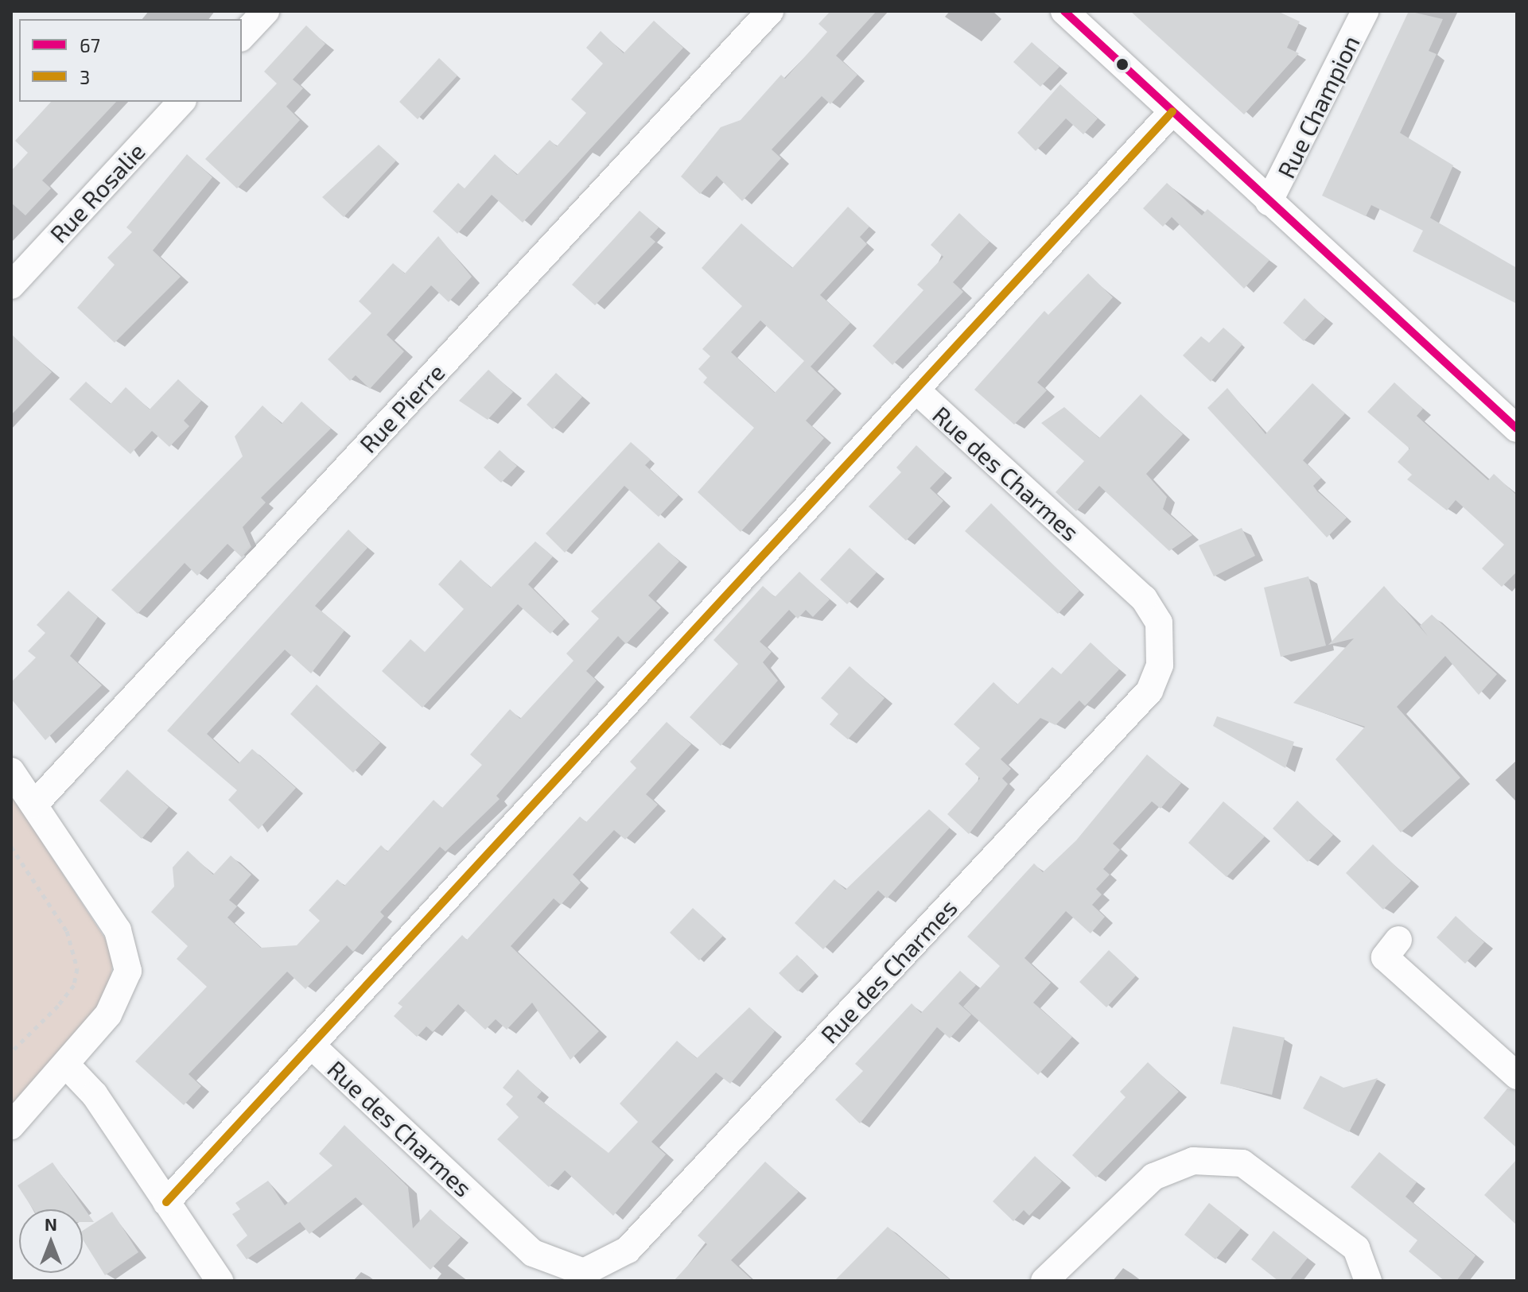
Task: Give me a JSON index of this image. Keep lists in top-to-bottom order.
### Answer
{
  "streets": {
    "street": [
      "Rue Champion",
      "Rue Rosalie",
      "Rue Pierre",
      "Rue des Charmes"
    ]
  },
  "lines": ["transit line 67", "transit line 3"],
  "legend": ["67", "3"],
  "north": "top"
}
